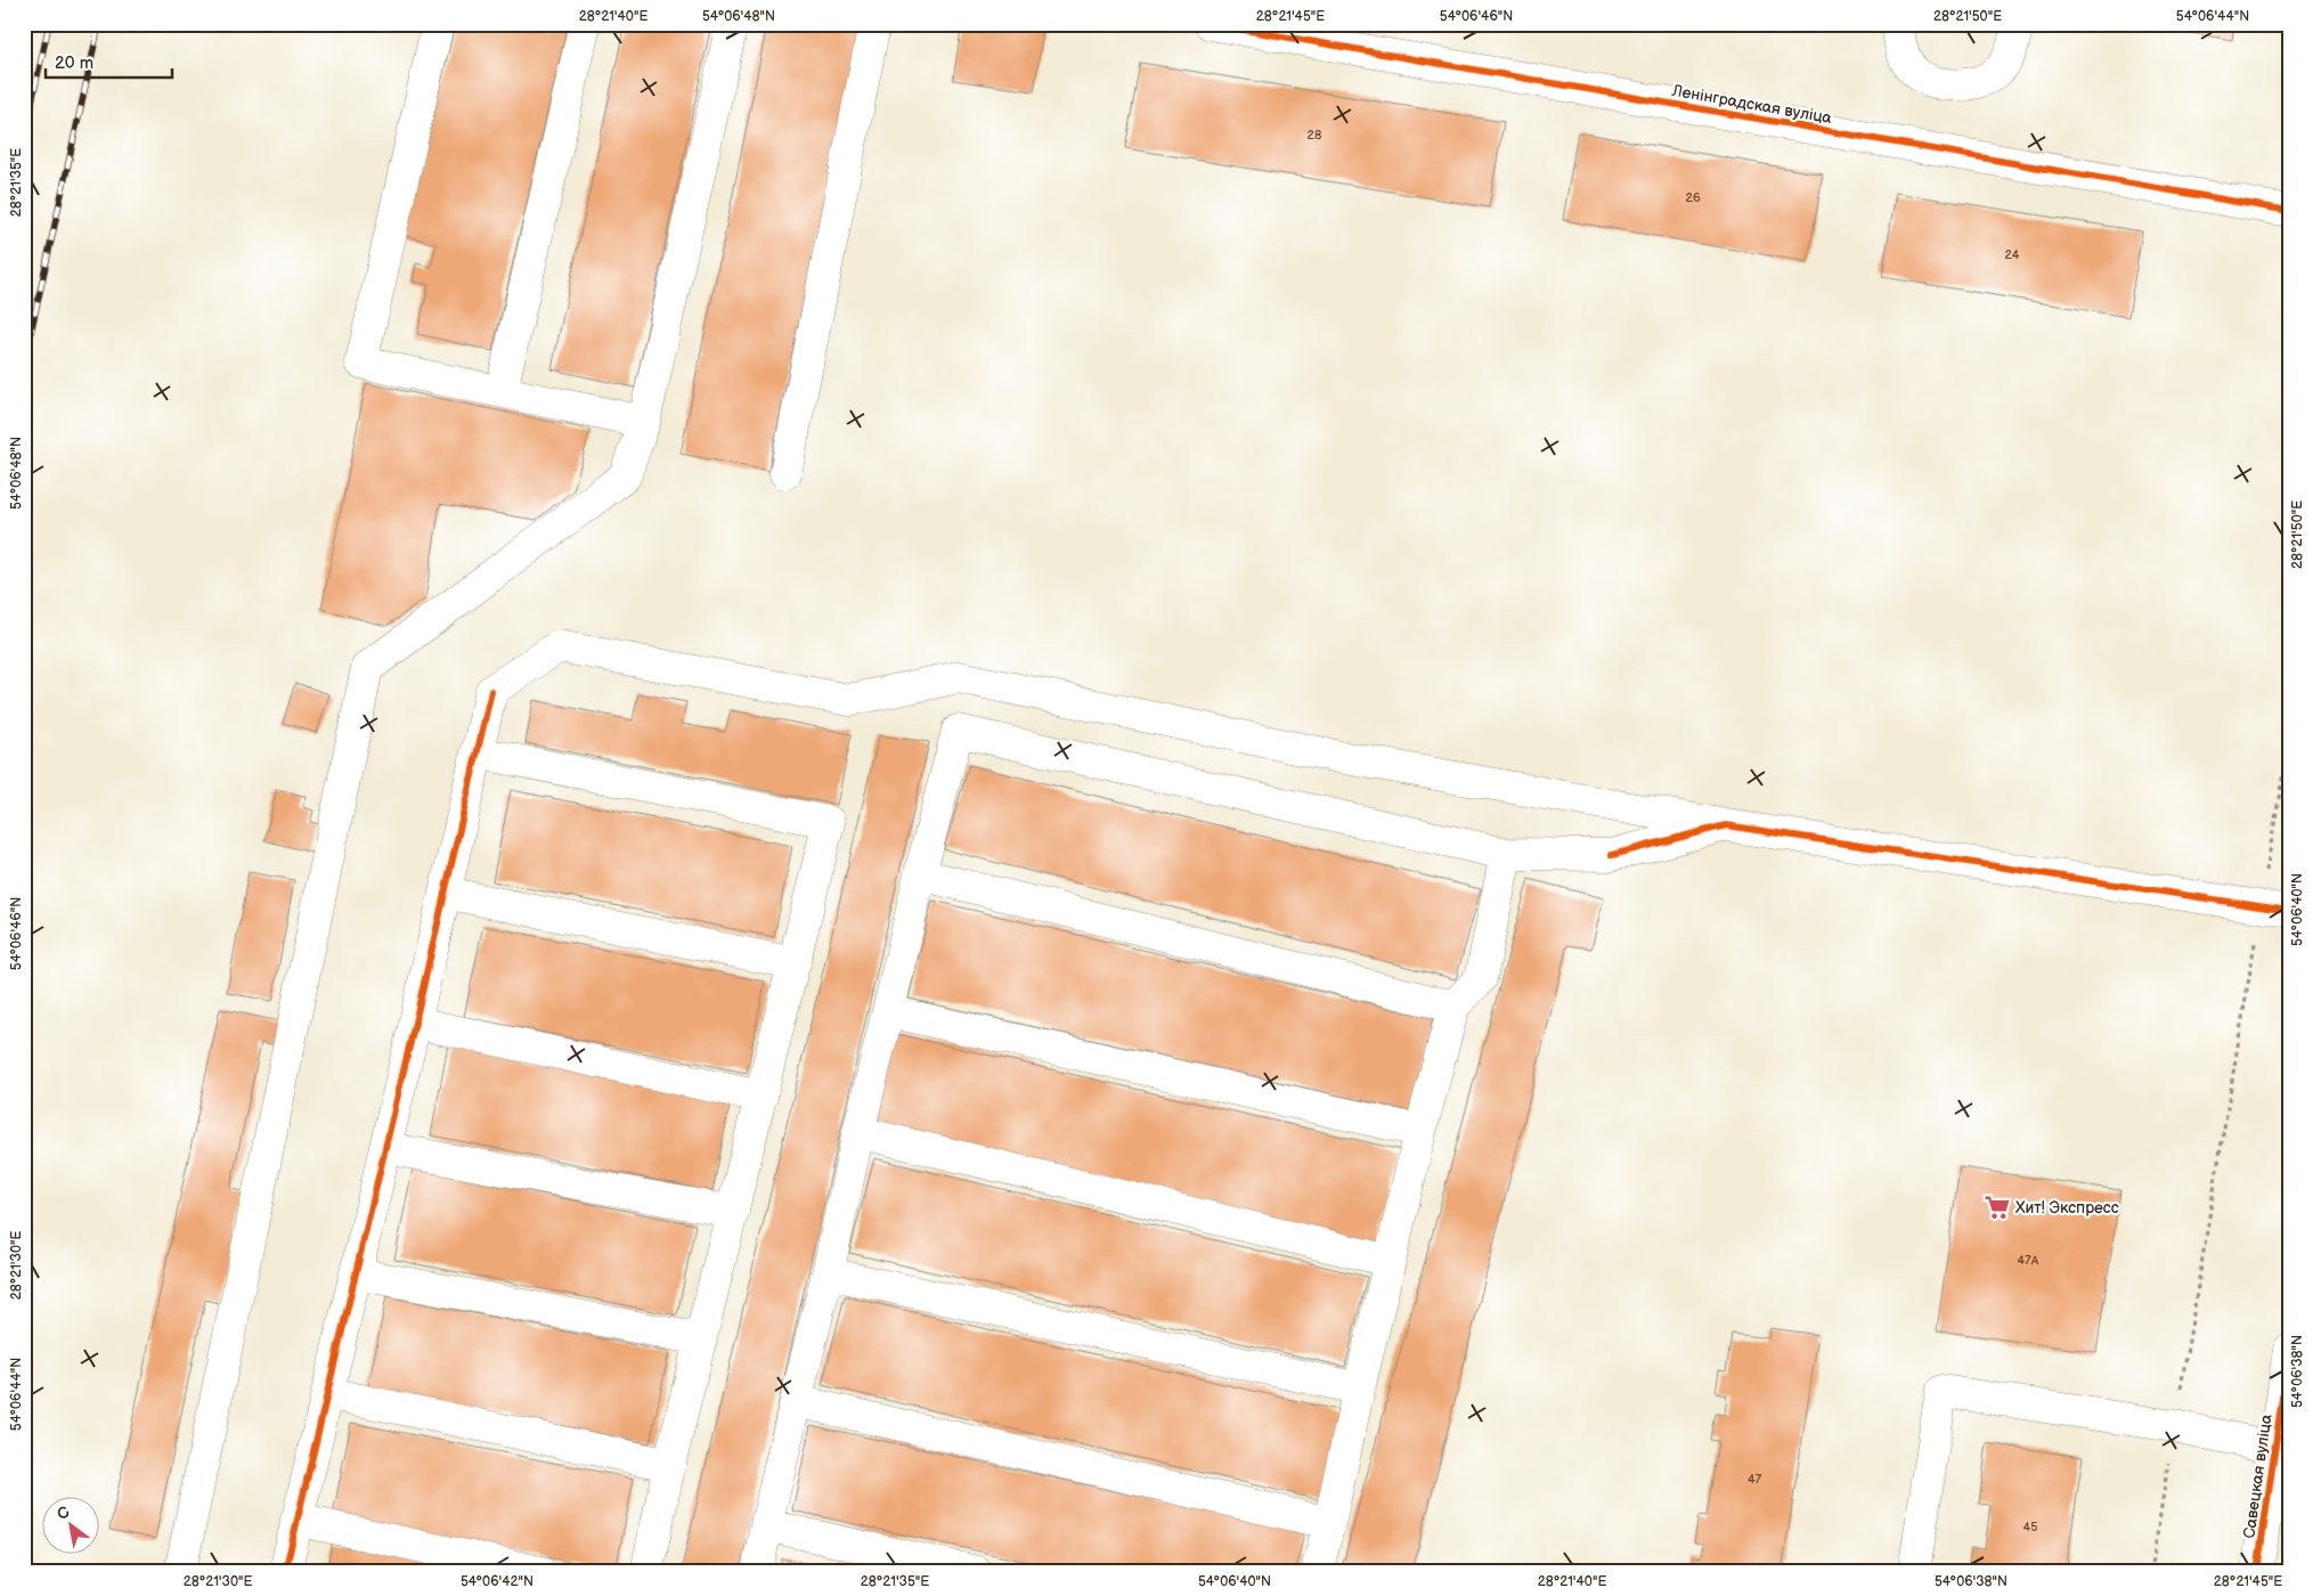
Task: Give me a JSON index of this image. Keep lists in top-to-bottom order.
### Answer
{
  "streets": {
    "street": ["Ленінградская вуліца", "Савецкая вуліца"]
  },
  "places": {
    "supermarket": ["Хит! Экспресс"]
  },
  "house_numbers": [
    "28",
    "26",
    "24",
    "47А",
    "47",
    "45"
  ],
  "scale_bar": "20 m",
  "north": "top left",
  "coordinates": [
    "28°21'40\"E",
    "54°06'48\"N",
    "28°21'45\"E",
    "54°06'46\"N",
    "28°21'50\"E",
    "54°06'44\"N",
    "28°21'35\"E",
    "54°06'40\"N",
    "28°21'30\"E",
    "54°06'38\"N",
    "54°06'42\"N"
  ]
}
